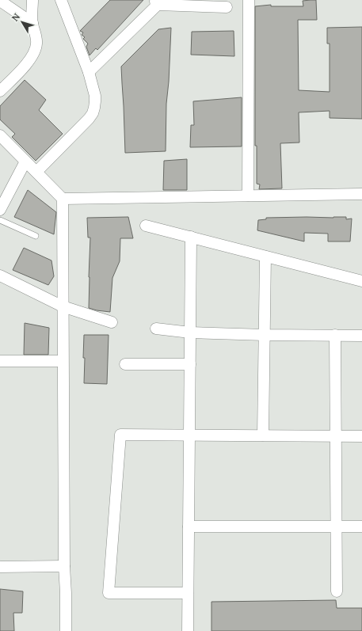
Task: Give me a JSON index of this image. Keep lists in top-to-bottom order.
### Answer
{
  "north": "top left"
}
